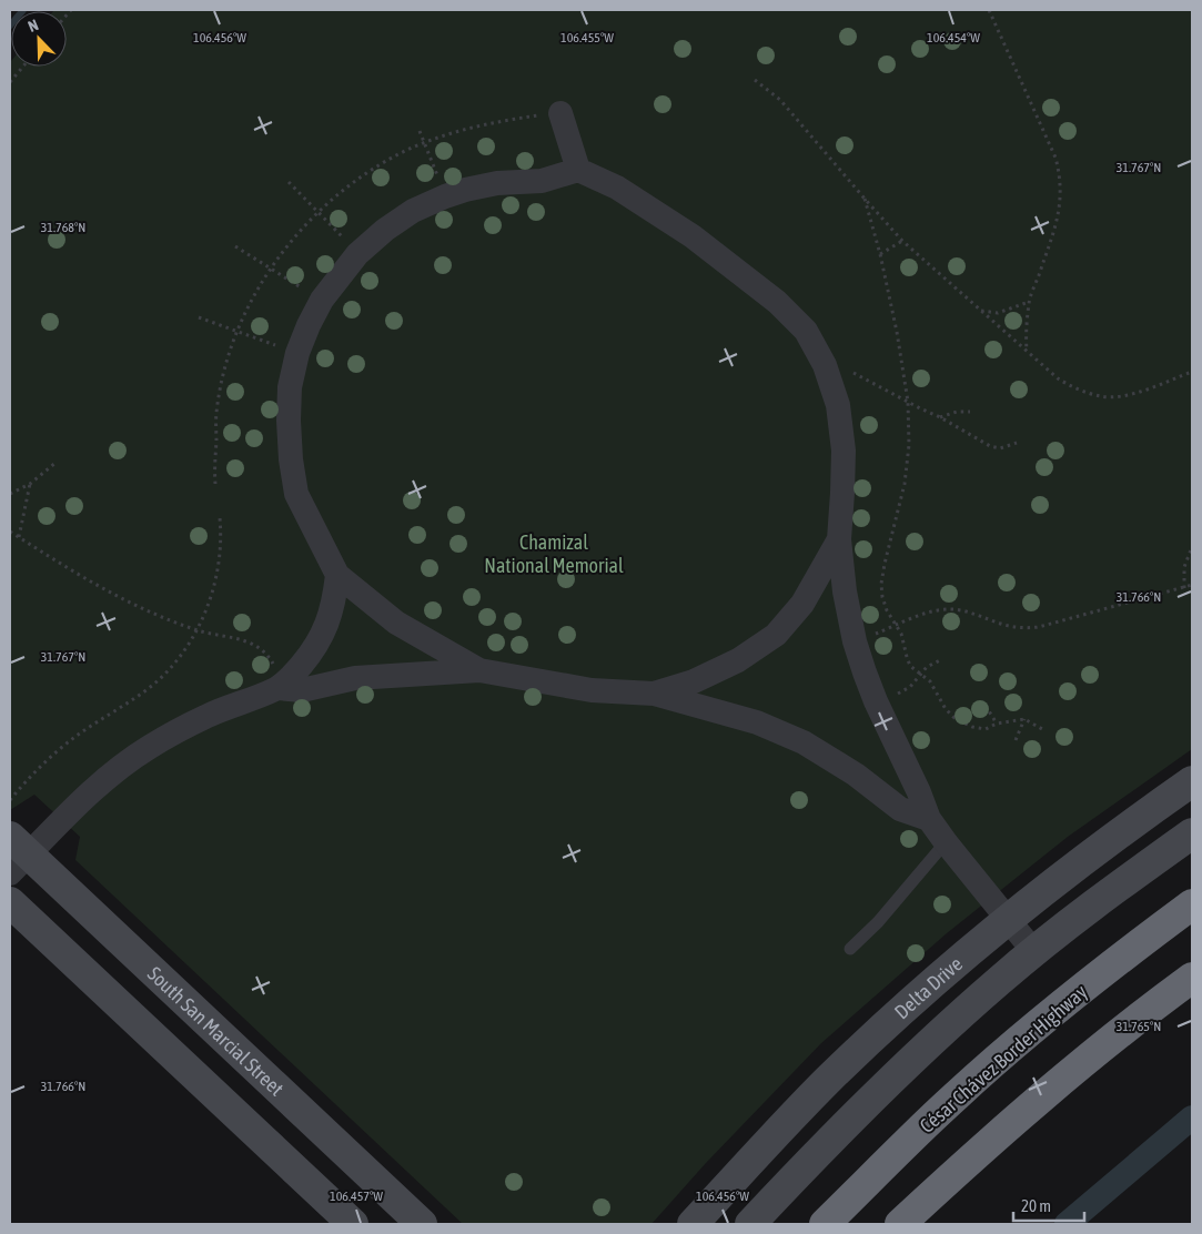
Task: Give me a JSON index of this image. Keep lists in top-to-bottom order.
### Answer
{
  "streets": {
    "highway": ["César Chávez Border Highway"],
    "main road": ["Delta Drive", "South San Marcial Street"]
  },
  "parks": ["Chamizal National Memorial"],
  "scale_bar": "20 m",
  "north": "top left",
  "coordinates": [
    "106.456°W",
    "106.455°W",
    "106.454°W",
    "31.767°N",
    "31.768°N",
    "31.766°N",
    "31.765°N",
    "106.457°W"
  ]
}
